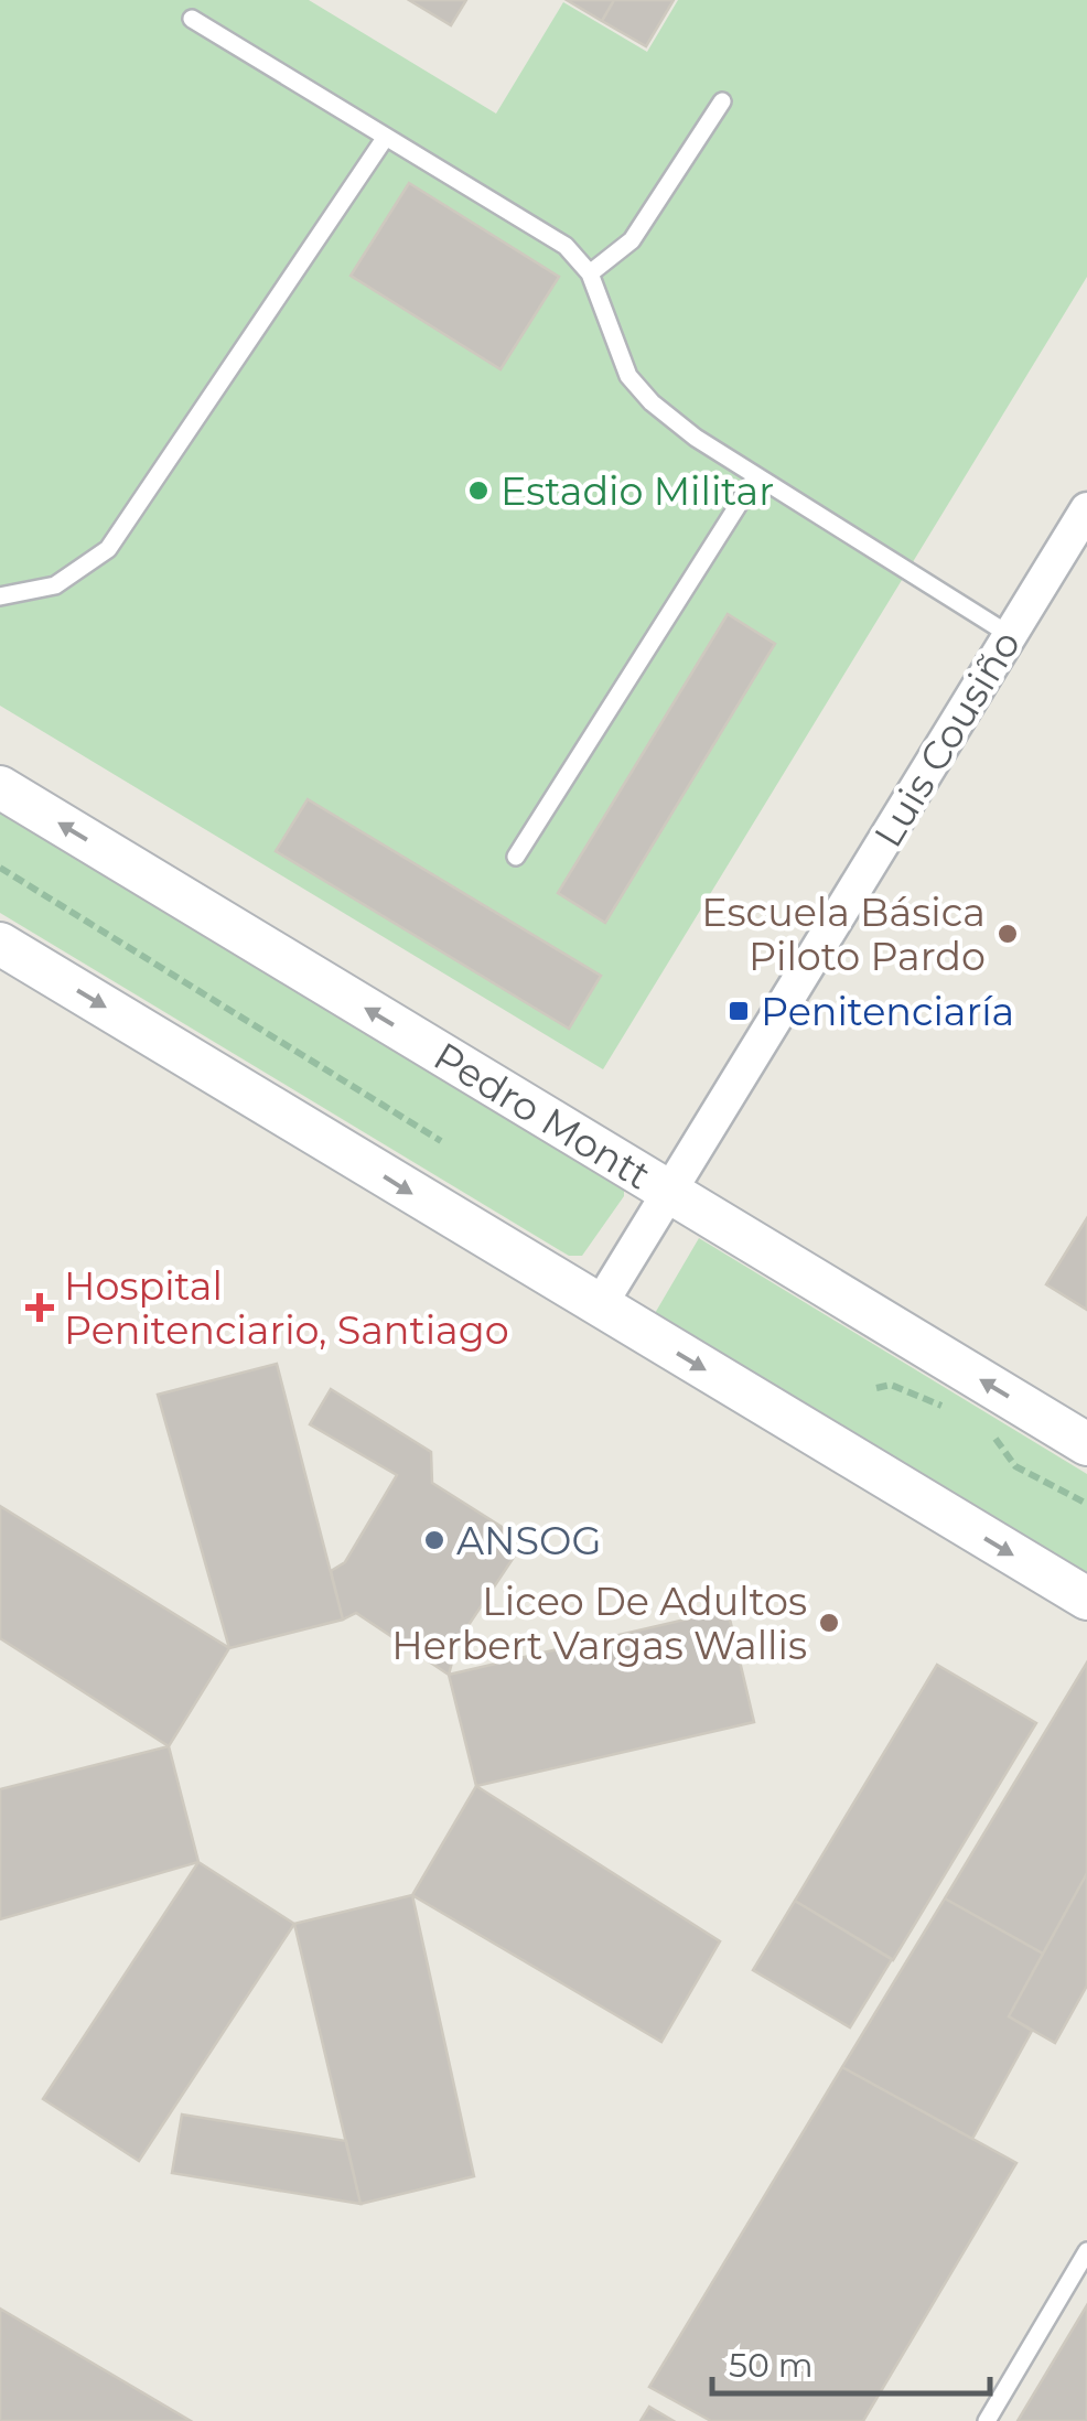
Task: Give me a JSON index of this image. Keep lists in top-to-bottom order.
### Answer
{
  "streets": {
    "street": ["Luis Cousiño", "Pedro Montt"]
  },
  "crossings": [
    ["Luis Cousiño", "Pedro Montt"]
  ],
  "places": {
    "other": [
      "Estadio Militar",
      "Escuela Básica Piloto Pardo",
      "ANSOG",
      "Liceo De Adultos Herbert Vargas Wallis"
    ],
    "transit": ["Penitenciaría"],
    "health": ["Hospital Penitenciario, Santiago"]
  },
  "scale_bar": "50 m"
}
